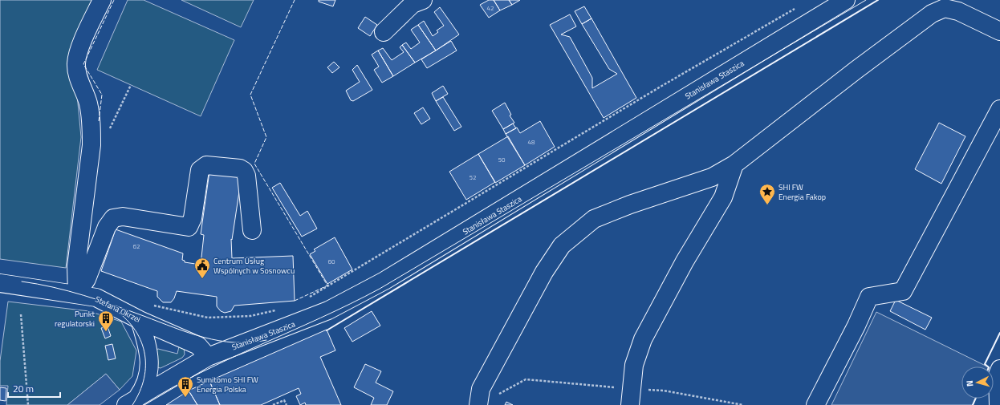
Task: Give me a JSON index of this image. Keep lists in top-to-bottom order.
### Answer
{
  "streets": {
    "street": ["Stanisława Staszica", "Stefana Okrzei"]
  },
  "crossings": [
    ["Stanisława Staszica", "Stefana Okrzei"]
  ],
  "places": {
    "place": ["SHI FW Energia Fakop"],
    "public building": ["Centrum Usług Wspólnych w Sosnowcu"],
    "building": ["Punkt regulatorski", "Sumitomo SHI FW Energia Polska"]
  },
  "house_numbers": [
    "42",
    "48",
    "50",
    "52",
    "62",
    "60"
  ],
  "scale_bar": "20 m",
  "north": "left"
}
